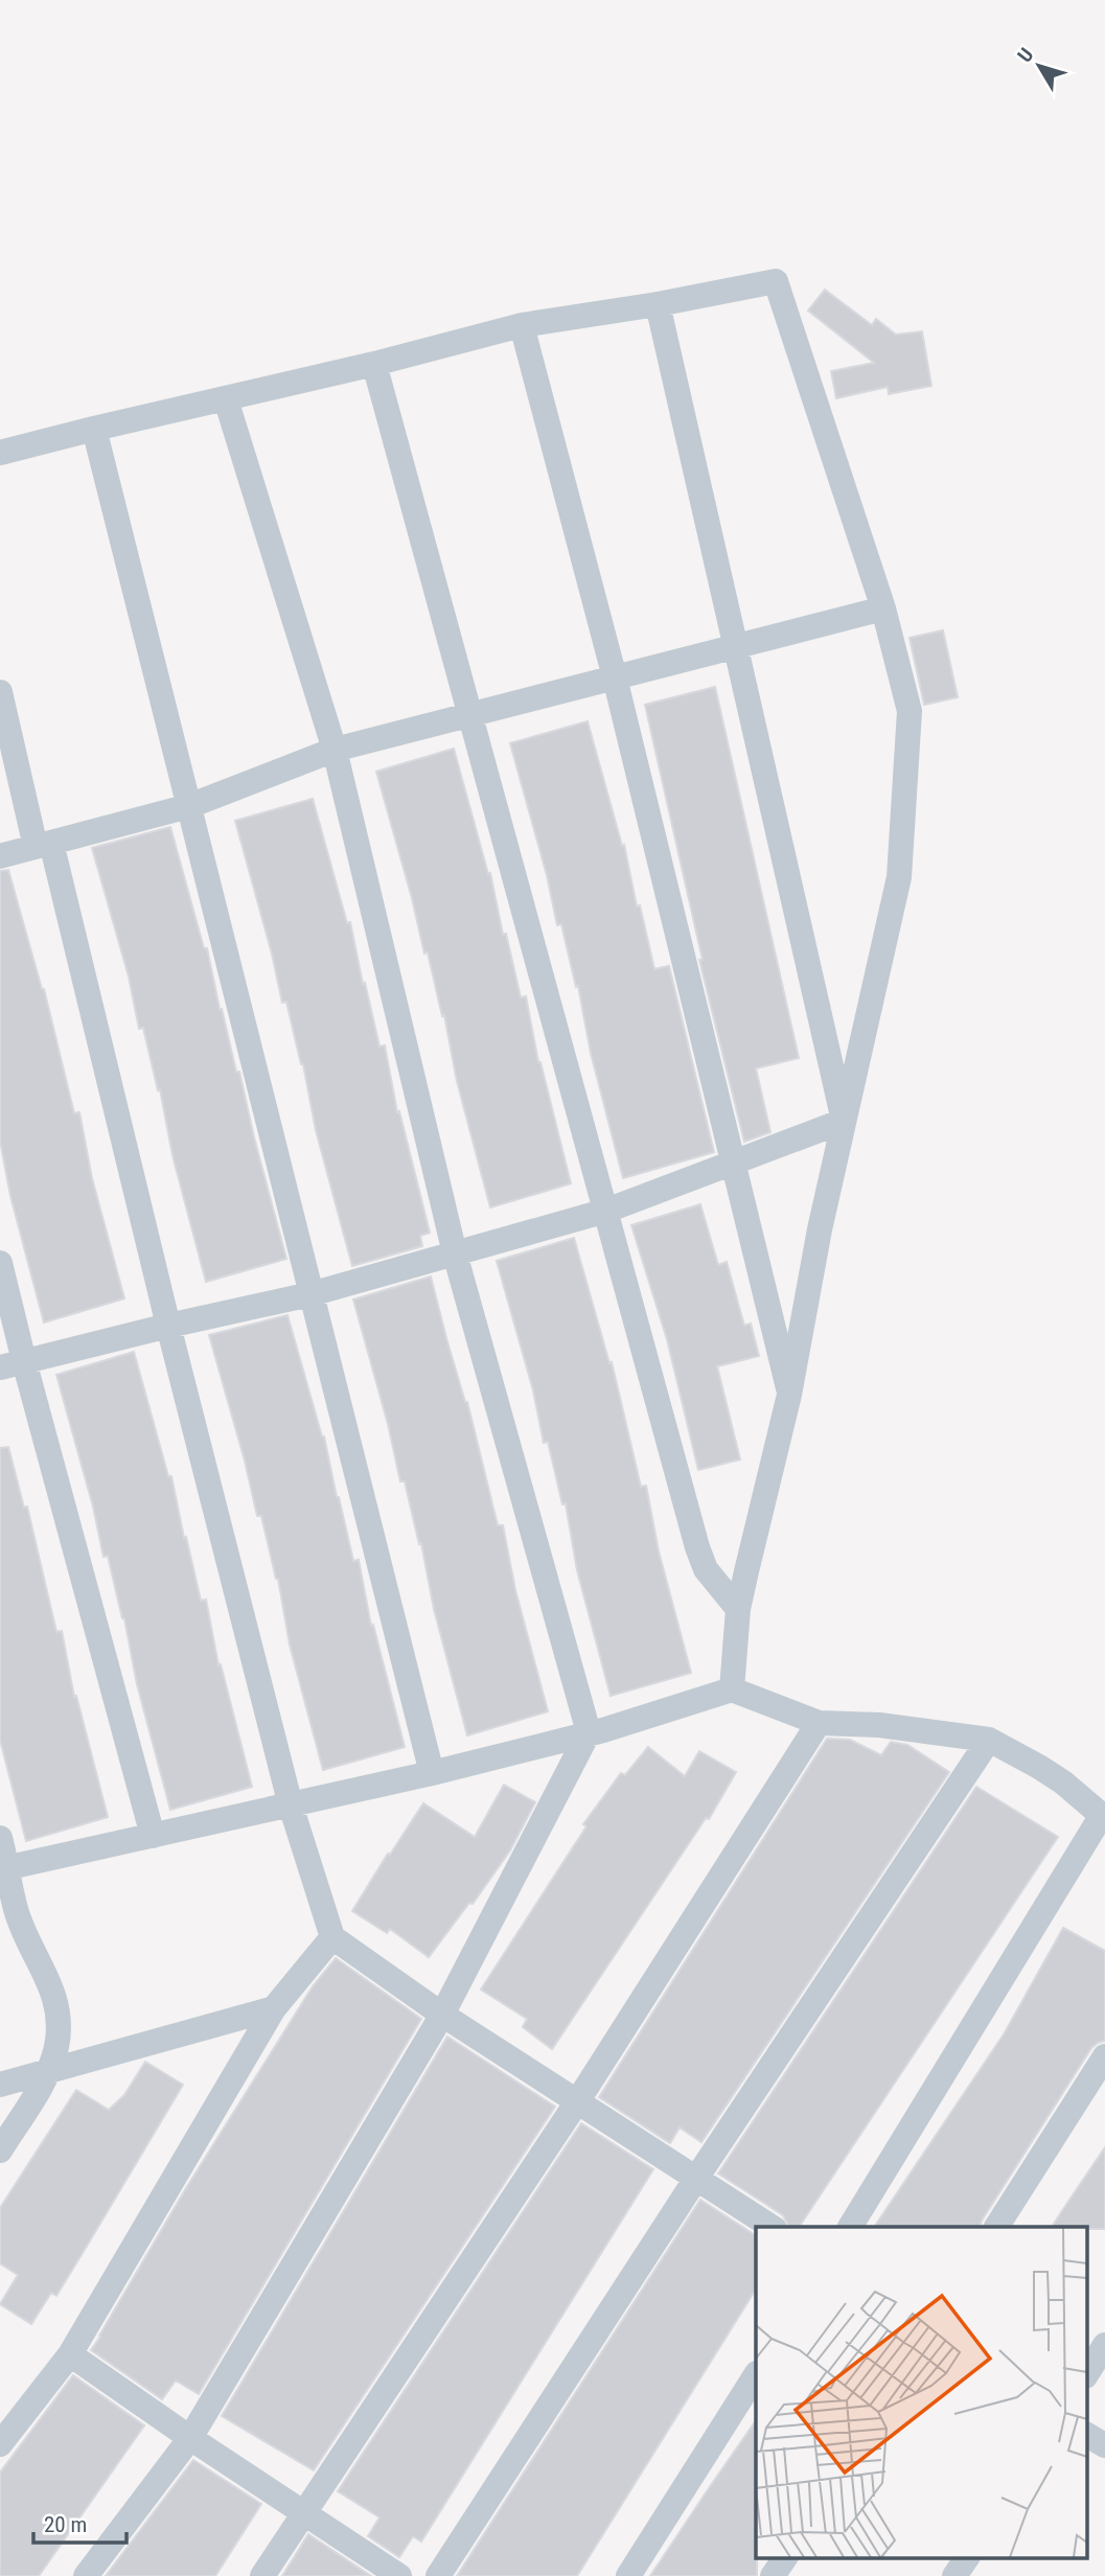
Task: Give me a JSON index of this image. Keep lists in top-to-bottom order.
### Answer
{
  "scale_bar": "20 m",
  "north": "top left"
}
